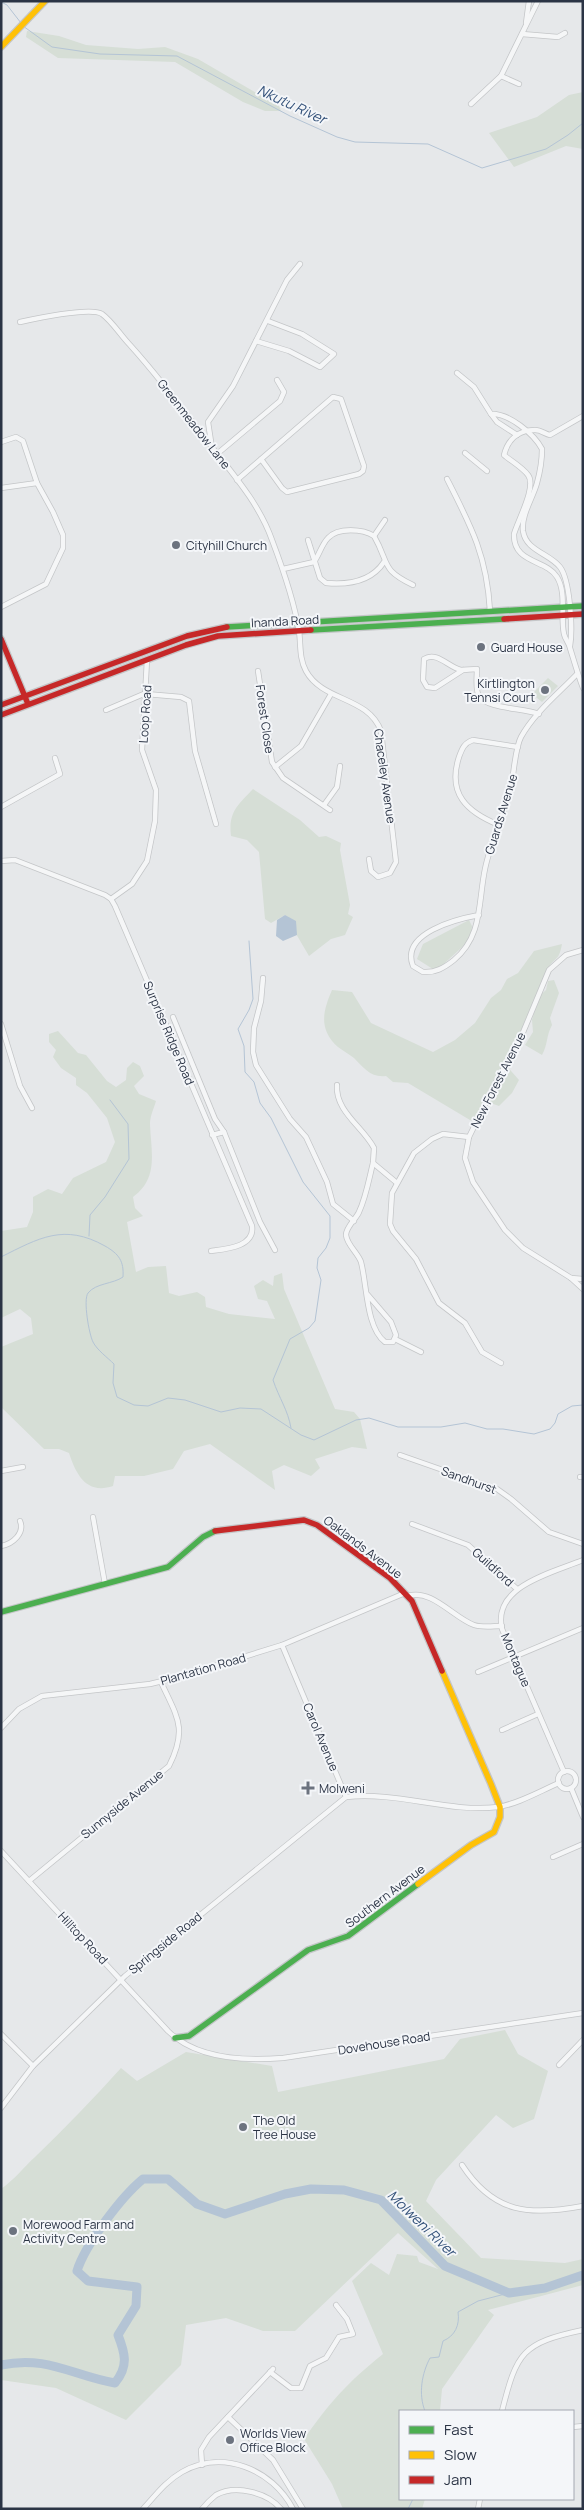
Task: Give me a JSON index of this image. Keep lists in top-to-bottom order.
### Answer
{
  "streets": {
    "street": [
      "Greenmeadow Lane",
      "Inanda Road",
      "Loop Road",
      "Forest Close",
      "Chaceley Avenue",
      "Guards Avenue",
      "Surprise Ridge Road",
      "New Forest Avenue",
      "Sandhurst",
      "Oaklands Avenue",
      "Guildford",
      "Montague",
      "Plantation Road",
      "Carol Avenue",
      "Sunnyside Avenue",
      "Southern Avenue",
      "Hilltop Road",
      "Springside Road",
      "Dovehouse Road"
    ]
  },
  "crossings": [
    ["Greenmeadow Lane", "Inanda Road"],
    ["Greenmeadow Lane", "Chaceley Avenue"],
    ["Inanda Road", "Loop Road"],
    ["Inanda Road", "Chaceley Avenue"],
    ["Loop Road", "Surprise Ridge Road"],
    ["Oaklands Avenue", "Plantation Road"],
    ["Oaklands Avenue", "Southern Avenue"],
    ["Guildford", "Montague"],
    ["Plantation Road", "Carol Avenue"],
    ["Plantation Road", "Sunnyside Avenue"],
    ["Carol Avenue", "Springside Road"],
    ["Sunnyside Avenue", "Hilltop Road"],
    ["Southern Avenue", "Hilltop Road"],
    ["Hilltop Road", "Springside Road"],
    ["Hilltop Road", "Dovehouse Road"]
  ],
  "water": ["Nkutu River", "Molweni River"],
  "places": {
    "other": [
      "Cityhill Church",
      "Guard House",
      "Kirtlington Tennsi Court",
      "The Old Tree House",
      "Morewood Farm and Activity Centre",
      "Worlds View Office Block"
    ],
    "health": ["Molweni"]
  },
  "legend": ["Fast", "Slow", "Jam"]
}
